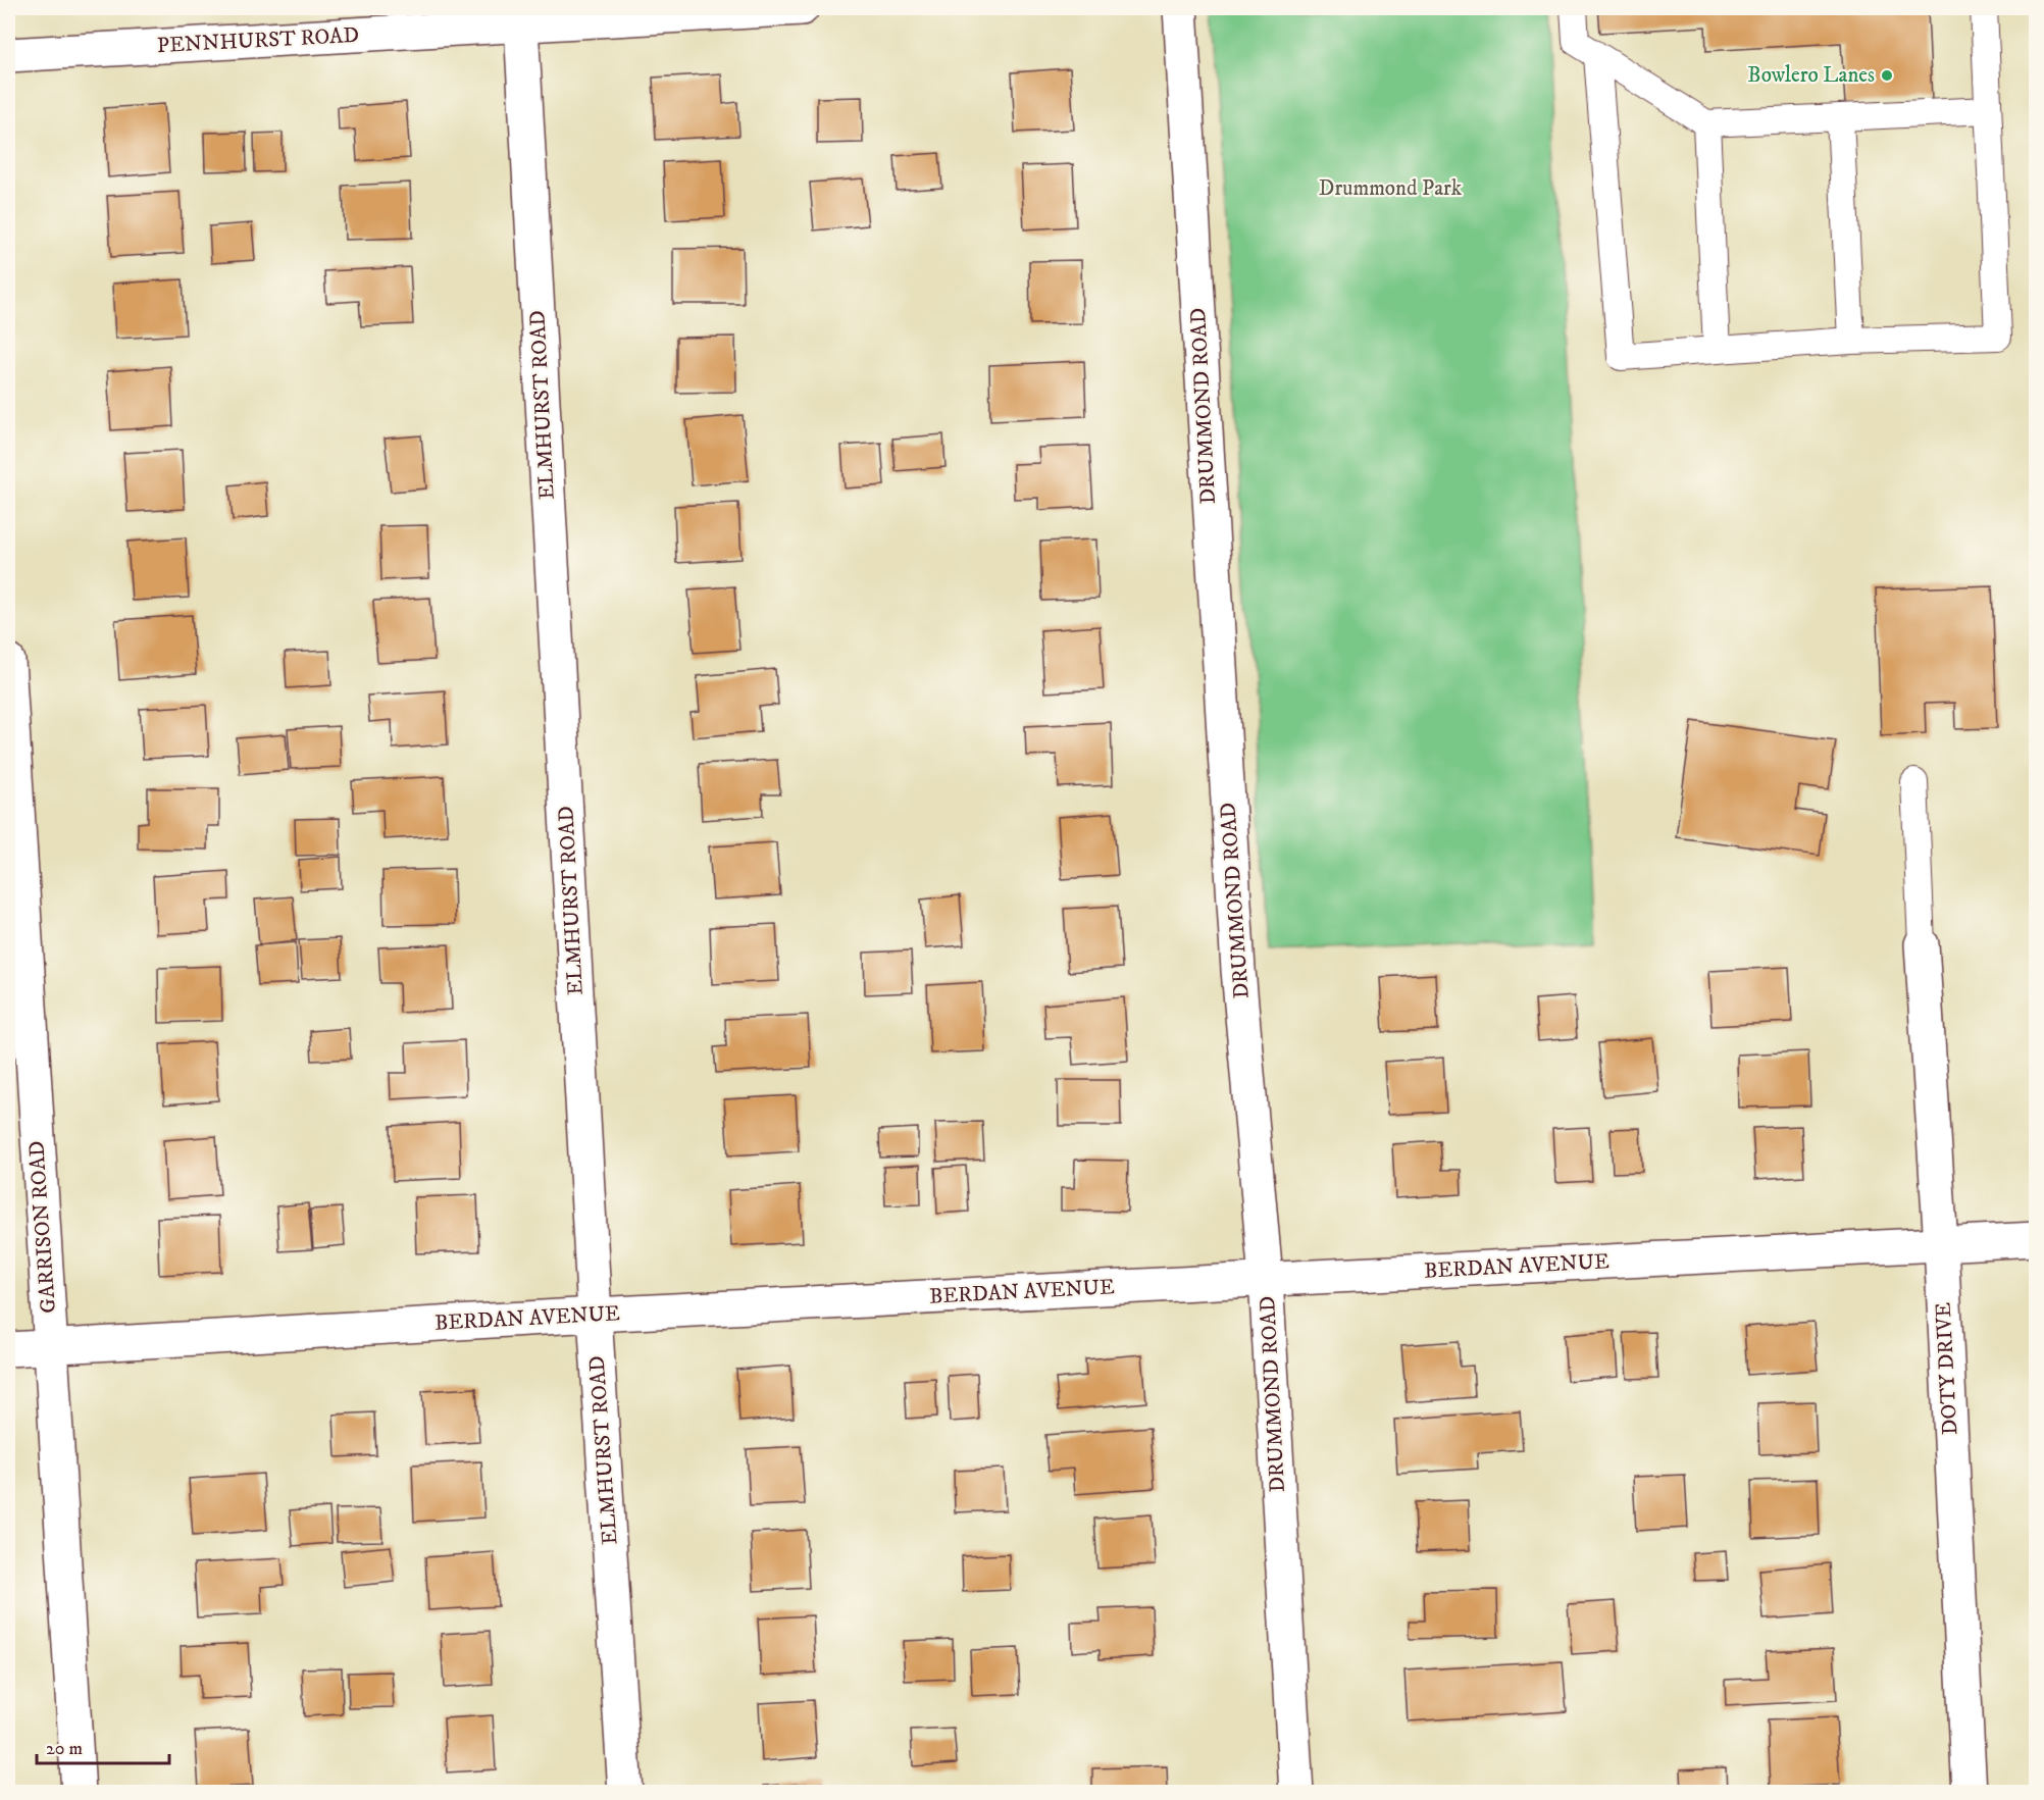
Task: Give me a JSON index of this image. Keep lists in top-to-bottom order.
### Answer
{
  "streets": {
    "street": [
      "PENNHURST ROAD",
      "ELMHURST ROAD",
      "DRUMMOND ROAD",
      "GARRISON ROAD",
      "BERDAN AVENUE",
      "DOTY DRIVE"
    ]
  },
  "crossings": [
    ["PENNHURST ROAD", "ELMHURST ROAD"],
    ["ELMHURST ROAD", "BERDAN AVENUE"],
    ["DRUMMOND ROAD", "BERDAN AVENUE"],
    ["GARRISON ROAD", "BERDAN AVENUE"],
    ["BERDAN AVENUE", "DOTY DRIVE"]
  ],
  "parks": ["Drummond Park"],
  "places": ["Bowlero Lanes"],
  "scale_bar": "20 m"
}
